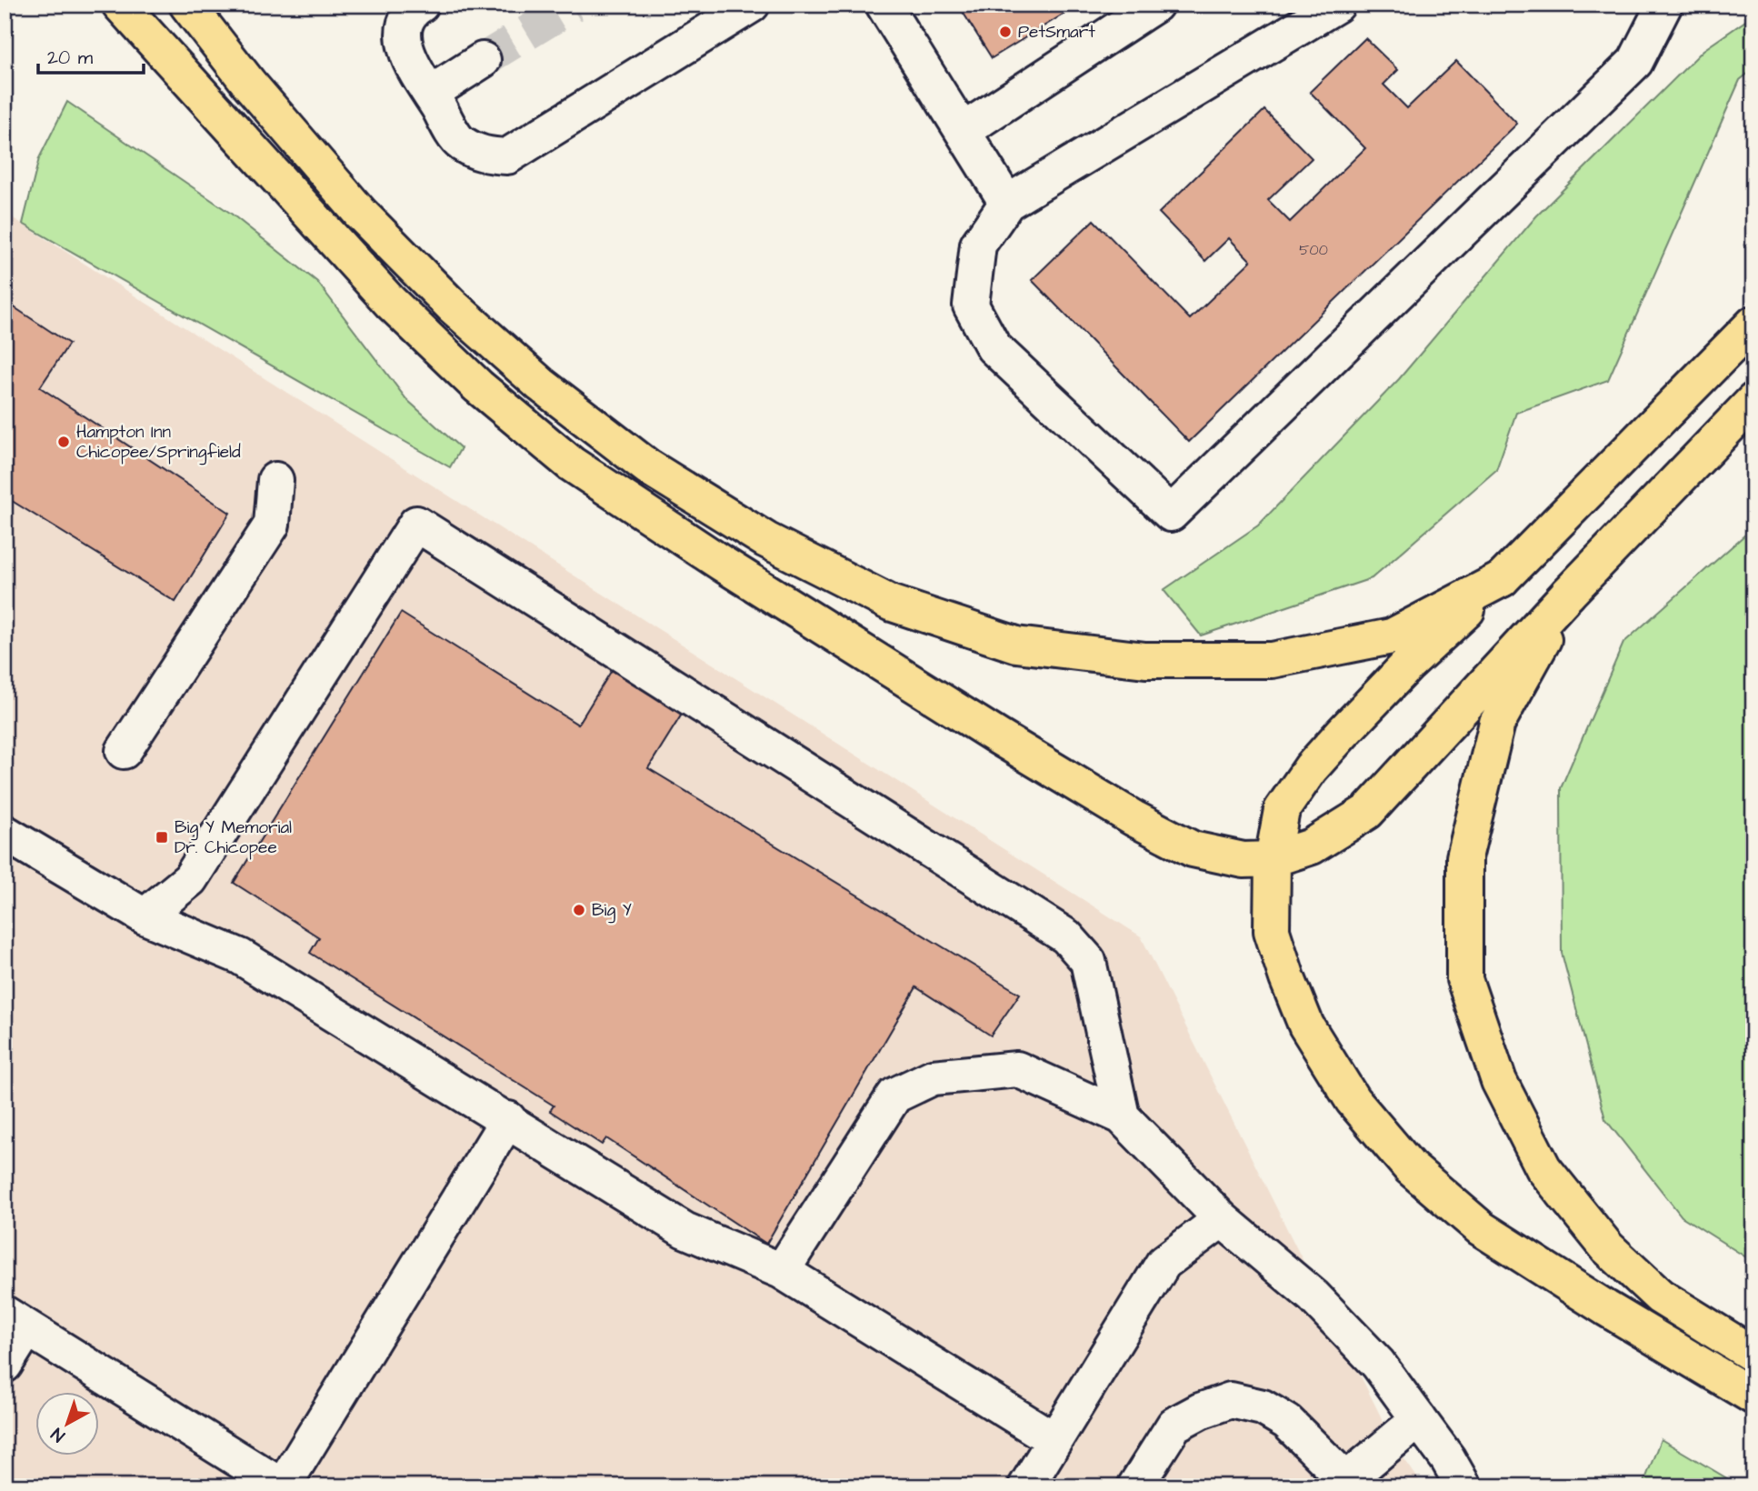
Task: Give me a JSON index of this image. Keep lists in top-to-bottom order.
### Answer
{
  "places": {
    "other": ["PetSmart", "Hampton Inn Chicopee/Springfield", "Big Y"],
    "transit": ["Big Y Memorial Dr. Chicopee"]
  },
  "house_numbers": ["500"],
  "scale_bar": "20 m",
  "north": "bottom left"
}
